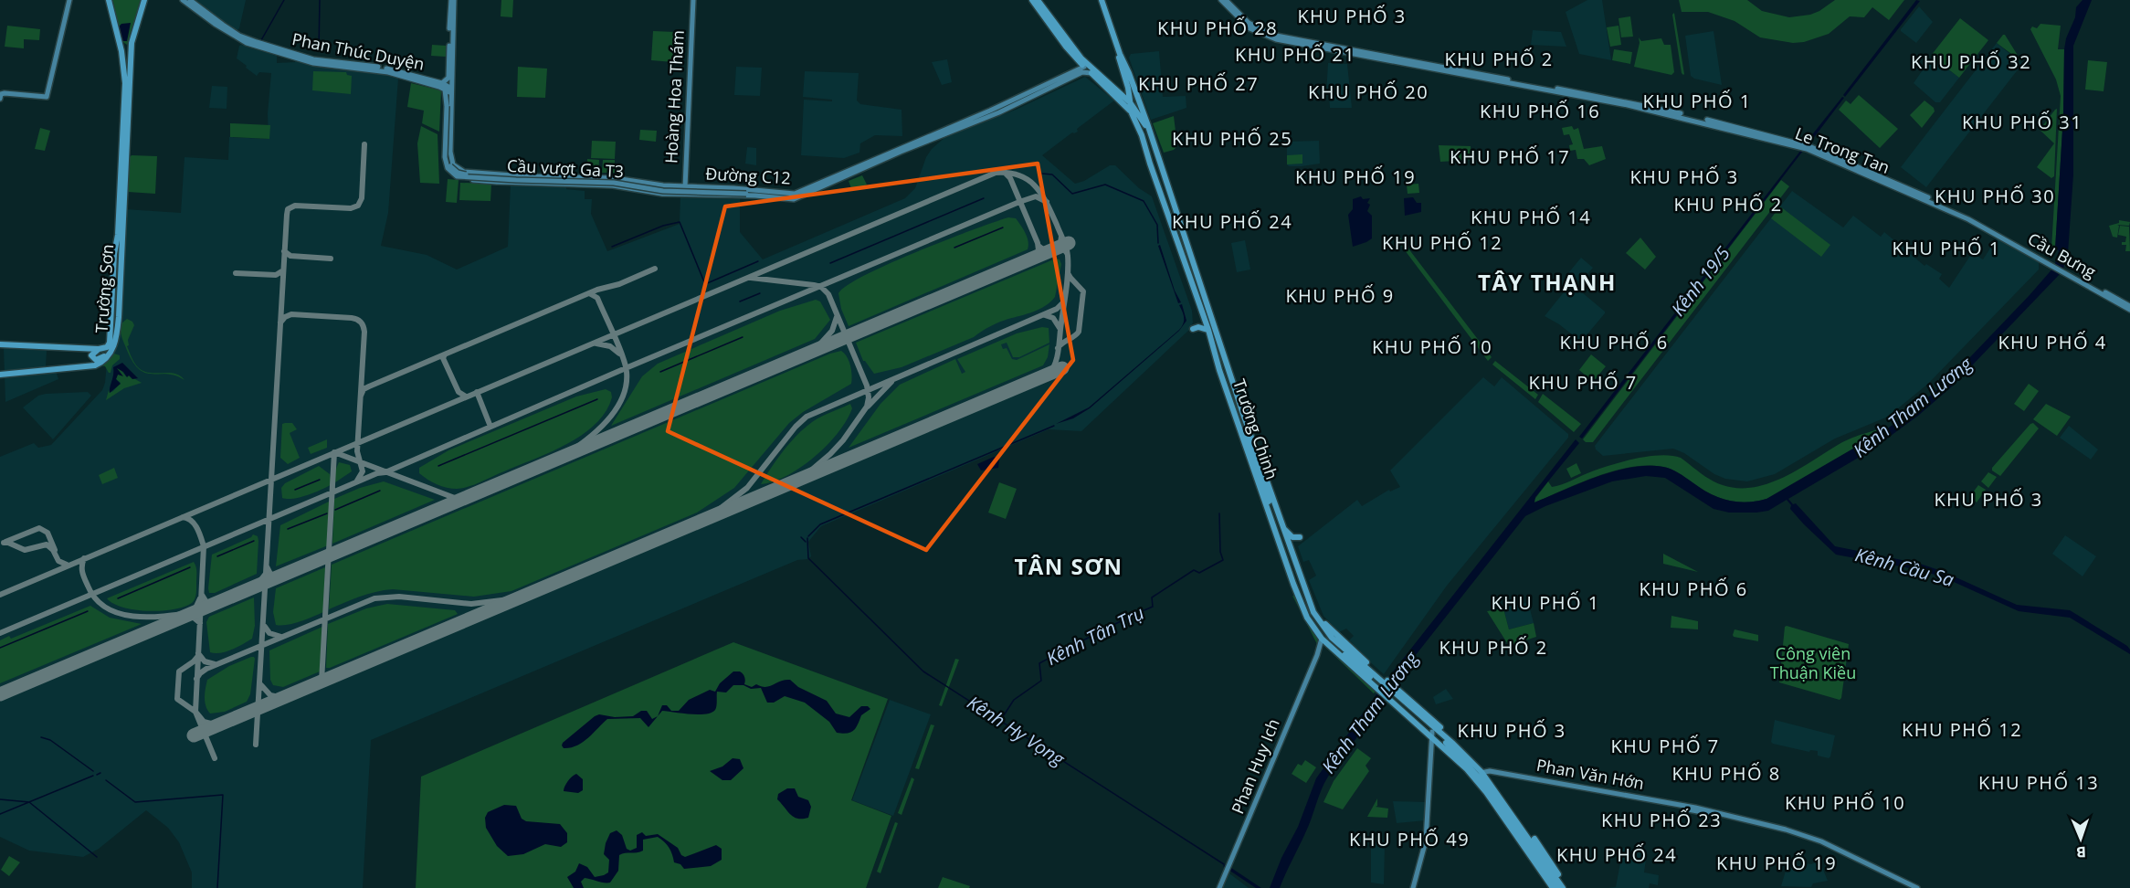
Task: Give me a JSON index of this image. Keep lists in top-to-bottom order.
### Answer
{
  "streets": {
    "main road": [
      "Phan Thúc Duyện",
      "Hoàng Hoa Thám",
      "Le Trong Tan",
      "Cầu vượt Ga T3",
      "Đường C12",
      "Cầu Bưng",
      "Trường Sơn",
      "Trường Chinh",
      "Phan Huy Ich",
      "Phan Văn Hớn"
    ]
  },
  "crossings": [
    ["Phan Thúc Duyện", "Cầu vượt Ga T3"],
    ["Hoàng Hoa Thám", "Đường C12"],
    ["Le Trong Tan", "Cầu Bưng"],
    ["Cầu vượt Ga T3", "Đường C12"]
  ],
  "districts": [
    "KHU PHỐ 3",
    "KHU PHỐ 28",
    "KHU PHỐ 21",
    "KHU PHỐ 2",
    "KHU PHỐ 32",
    "KHU PHỐ 27",
    "KHU PHỐ 20",
    "KHU PHỐ 1",
    "KHU PHỐ 16",
    "KHU PHỐ 31",
    "KHU PHỐ 25",
    "KHU PHỐ 17",
    "KHU PHỐ 19",
    "KHU PHỐ 3",
    "KHU PHỐ 30",
    "KHU PHỐ 2",
    "KHU PHỐ 14",
    "KHU PHỐ 24",
    "KHU PHỐ 12",
    "KHU PHỐ 1",
    "TÂY THẠNH",
    "KHU PHỐ 9",
    "KHU PHỐ 6",
    "KHU PHỐ 4",
    "KHU PHỐ 10",
    "KHU PHỐ 7",
    "KHU PHỐ 3",
    "TÂN SƠN",
    "KHU PHỐ 6",
    "KHU PHỐ 1",
    "KHU PHỐ 2",
    "KHU PHỐ 12",
    "KHU PHỐ 3",
    "KHU PHỐ 7",
    "KHU PHỐ 8",
    "KHU PHỐ 13",
    "KHU PHỐ 10",
    "KHU PHỐ 23",
    "KHU PHỐ 49",
    "KHU PHỐ 24",
    "KHU PHỐ 19"
  ],
  "water": [
    "Kênh 19/5",
    "Kênh Tham Lương",
    "Kênh Cầu Sa",
    "Kênh Tân Trụ",
    "Kênh Hy Vọng"
  ],
  "parks": ["Công viên Thuận Kiều"],
  "north": "bottom"
}
